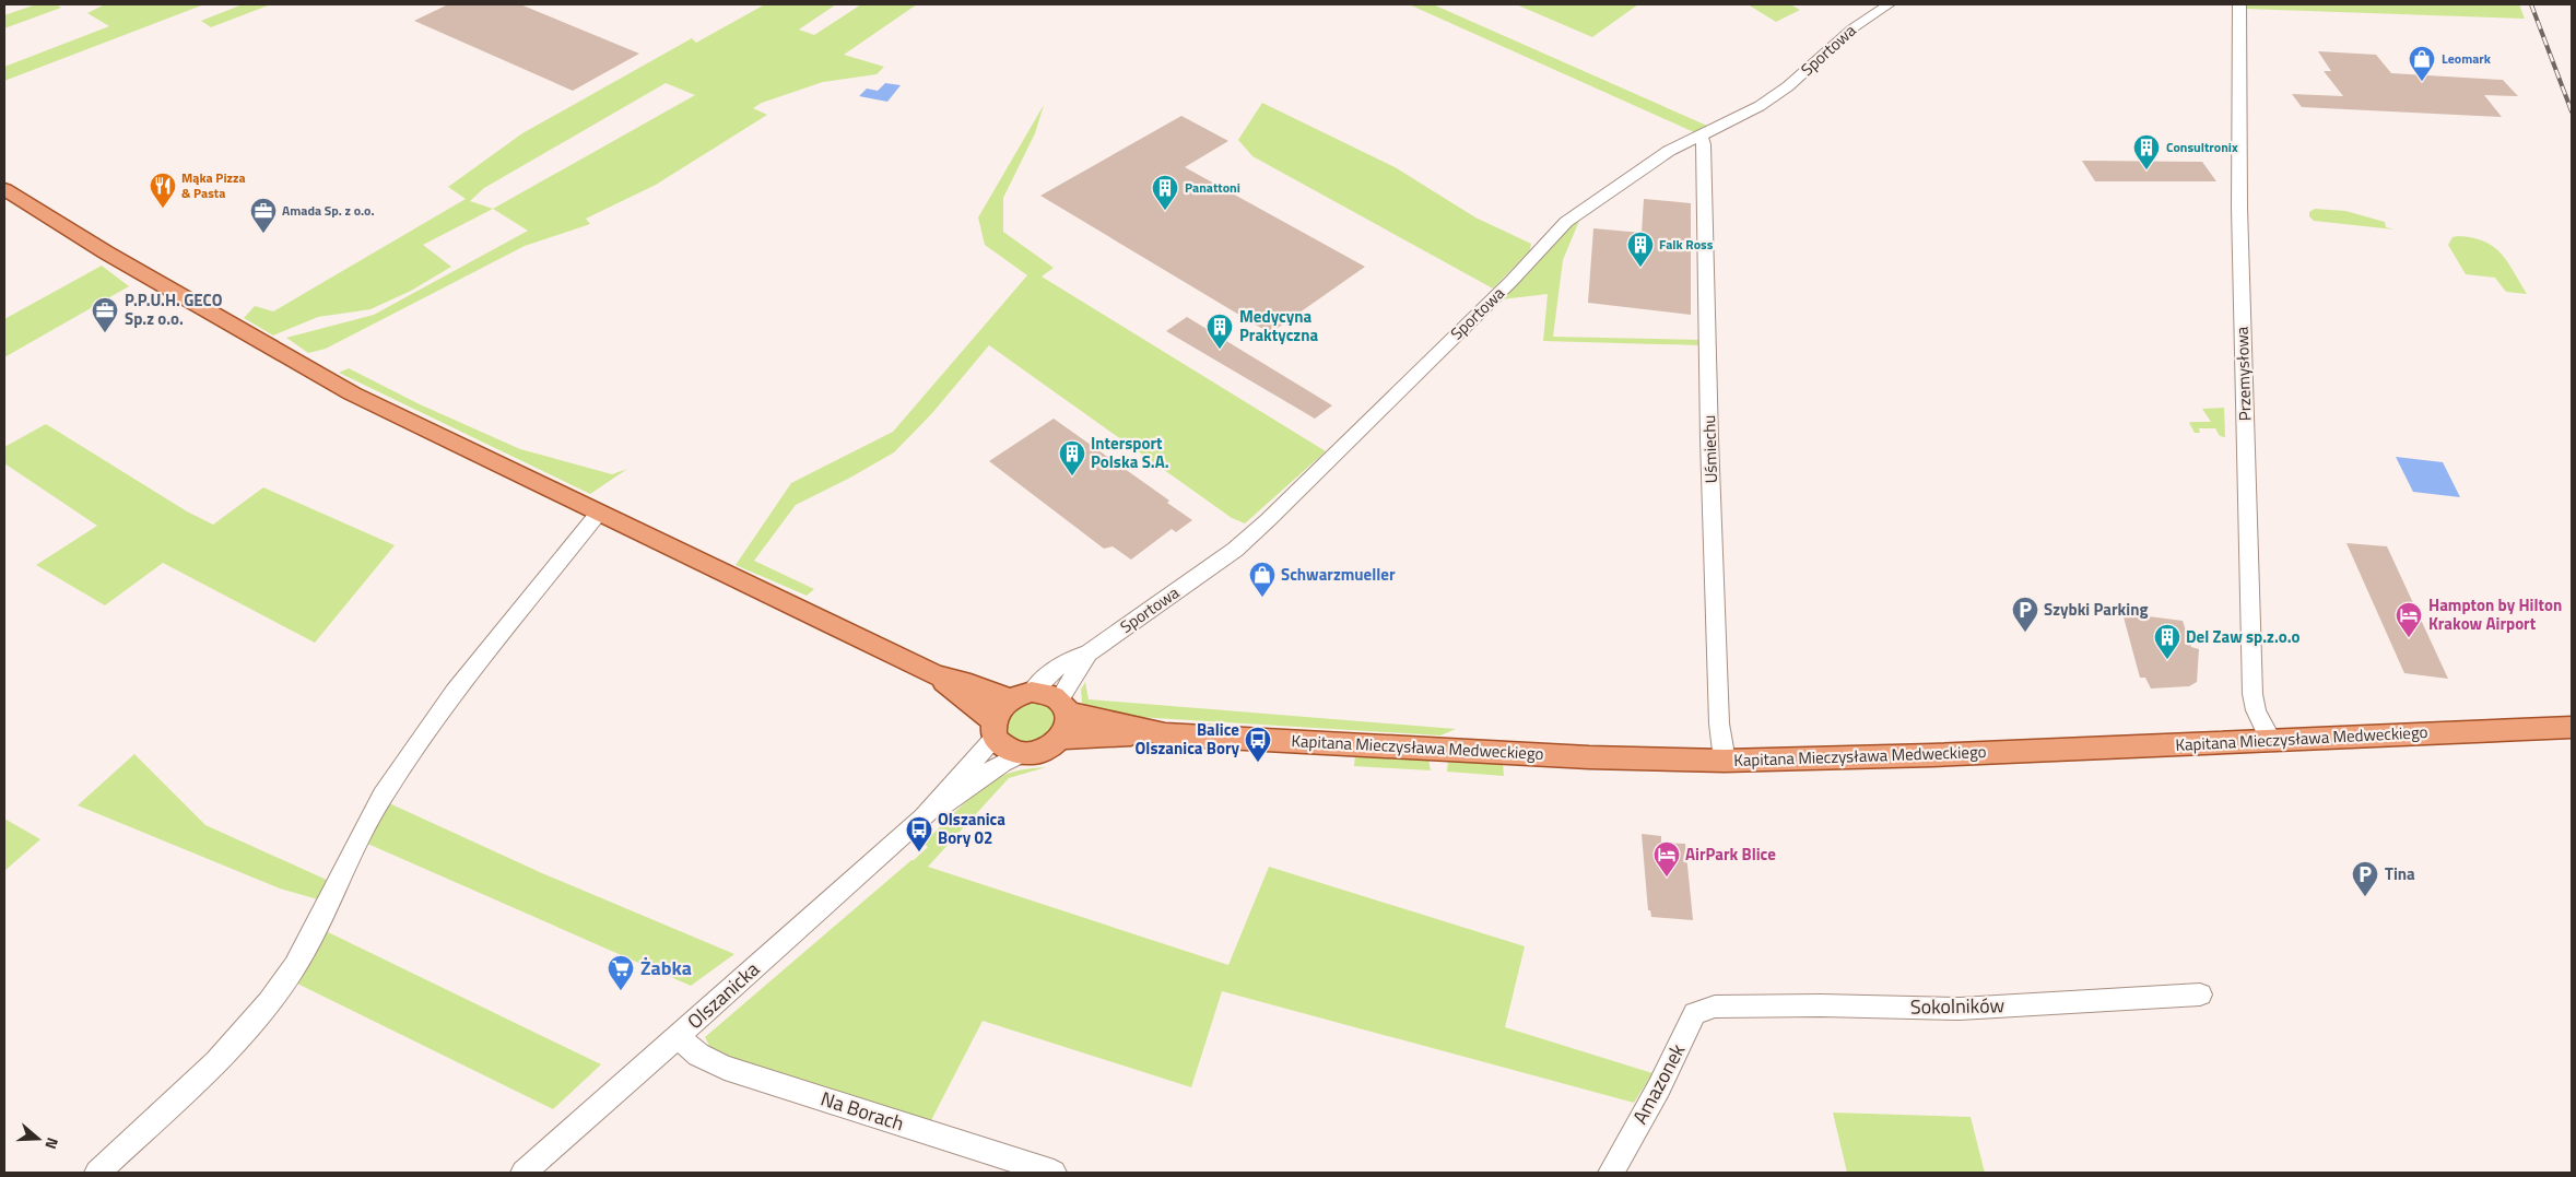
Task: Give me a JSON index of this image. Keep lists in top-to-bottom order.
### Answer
{
  "streets": {
    "main road": ["Kapitana Mieczysława Medweckiego"],
    "street": [
      "Sportowa",
      "Przemysłowa",
      "Uśmiechu",
      "Olszanicka",
      "Sokolników",
      "Amazonek",
      "Na Borach"
    ]
  },
  "crossings": [
    ["Sportowa", "Uśmiechu"],
    ["Sportowa", "Kapitana Mieczysława Medweckiego"],
    ["Sportowa", "Olszanicka"],
    ["Przemysłowa", "Kapitana Mieczysława Medweckiego"],
    ["Uśmiechu", "Kapitana Mieczysława Medweckiego"],
    ["Kapitana Mieczysława Medweckiego", "Olszanicka"],
    ["Olszanicka", "Na Borach"],
    ["Sokolników", "Amazonek"]
  ],
  "places": {
    "shop": ["Leomark", "Schwarzmueller"],
    "building": [
      "Consultronix",
      "Panattoni",
      "Falk Ross",
      "Medycyna Praktyczna",
      "Intersport Polska S.A.",
      "Del Zaw sp.z.o.o"
    ],
    "restaurant": ["Mąka Pizza & Pasta"],
    "office": ["Amada Sp. z o.o.", "P.P.U.H. GECO Sp.z o.o."],
    "parking": ["Szybki Parking", "Tina"],
    "hotel": ["Hampton by Hilton Krakow Airport", "AirPark Blice"],
    "bus stop": ["Balice Olszanica Bory", "Olszanica Bory 02"],
    "supermarket": ["Żabka"]
  },
  "north": "right"
}
